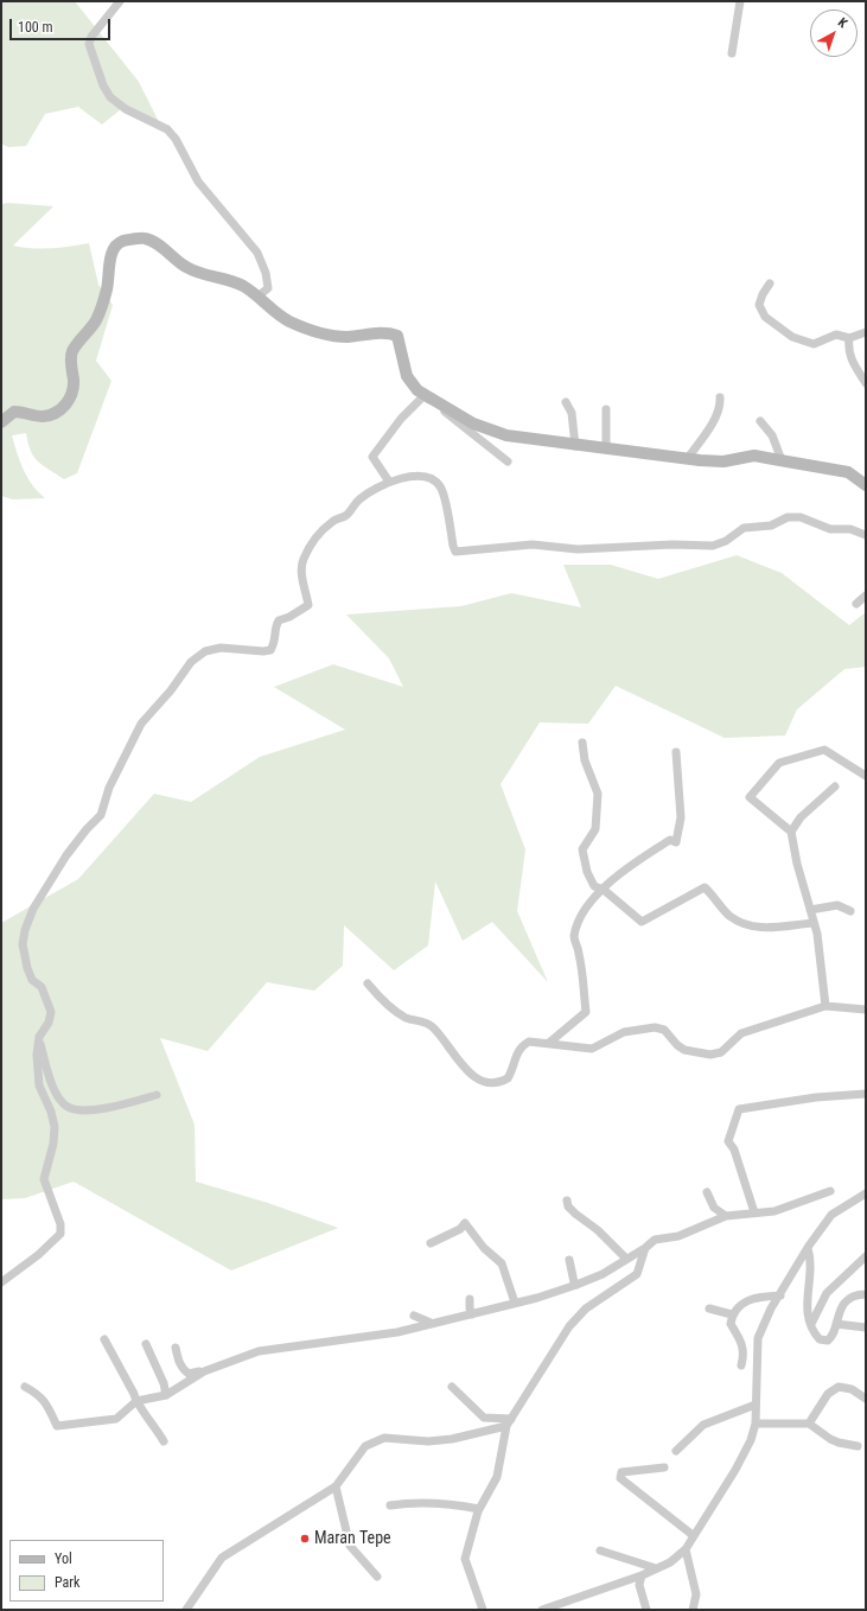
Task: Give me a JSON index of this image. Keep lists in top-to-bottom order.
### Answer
{
  "places": ["Maran Tepe"],
  "legend": ["Yol", "Park"],
  "scale_bar": "100 m",
  "north": "top right"
}
